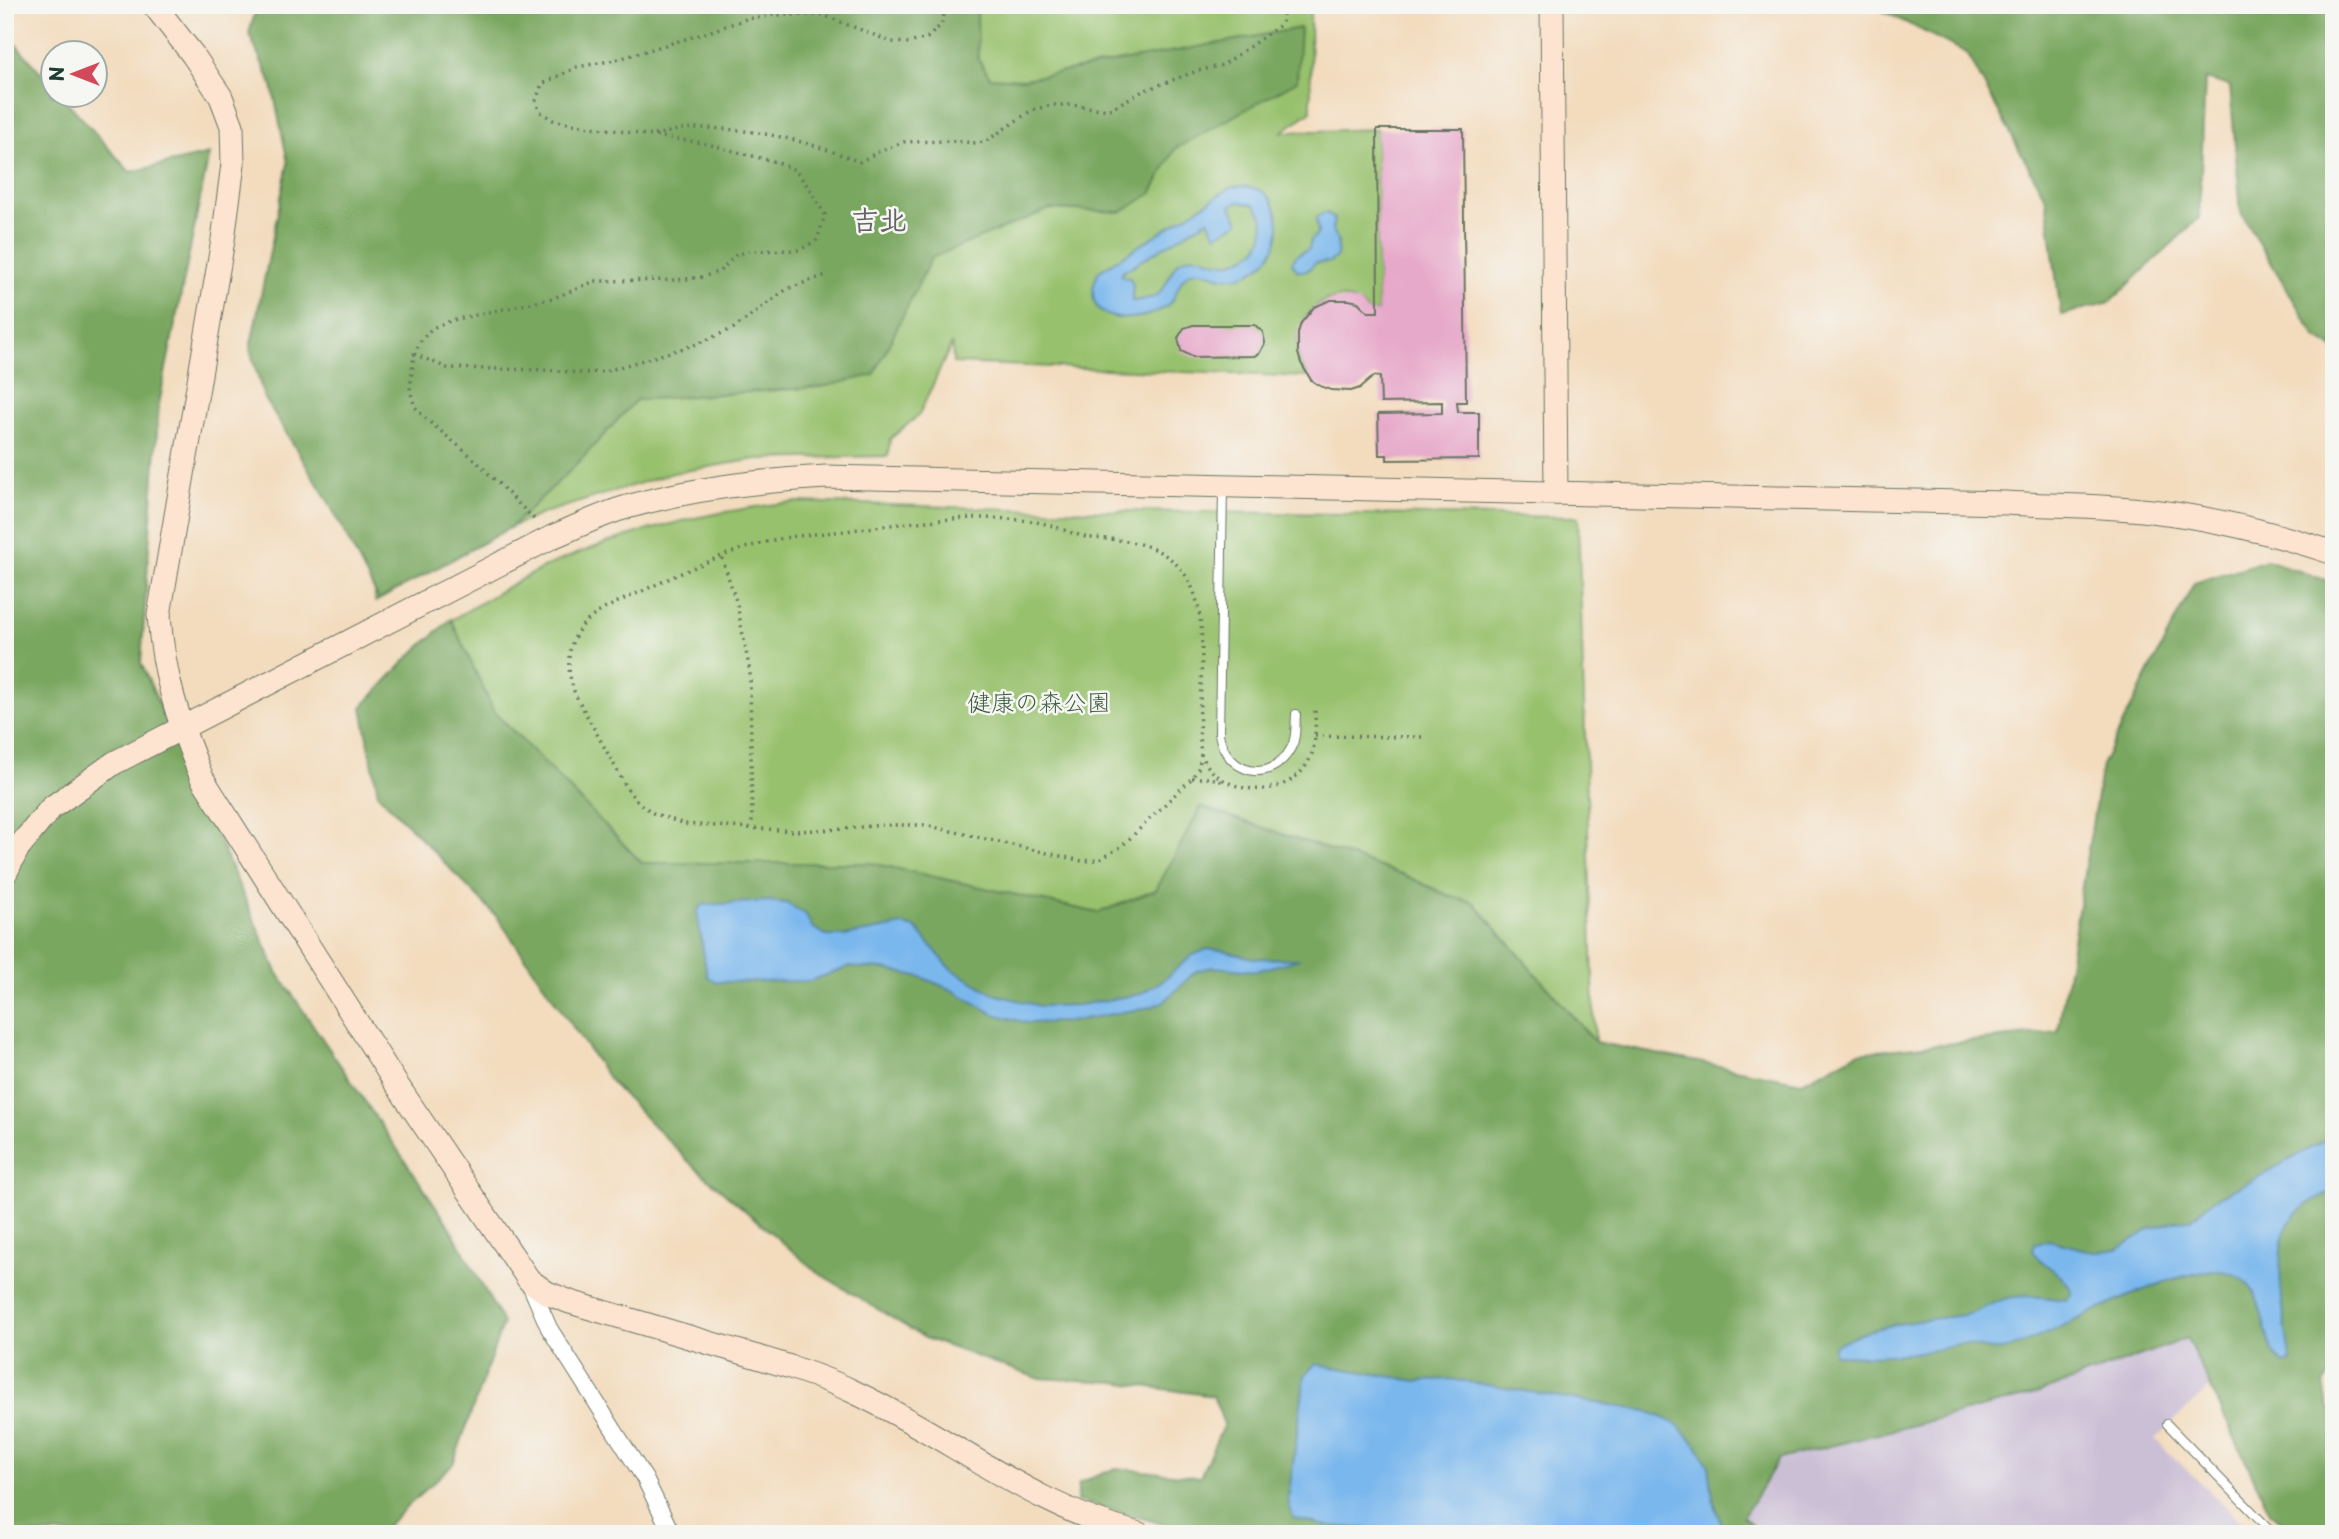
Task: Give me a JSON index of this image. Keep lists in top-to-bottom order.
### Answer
{
  "districts": ["吉北"],
  "parks": ["健康の森公園"],
  "north": "left"
}
